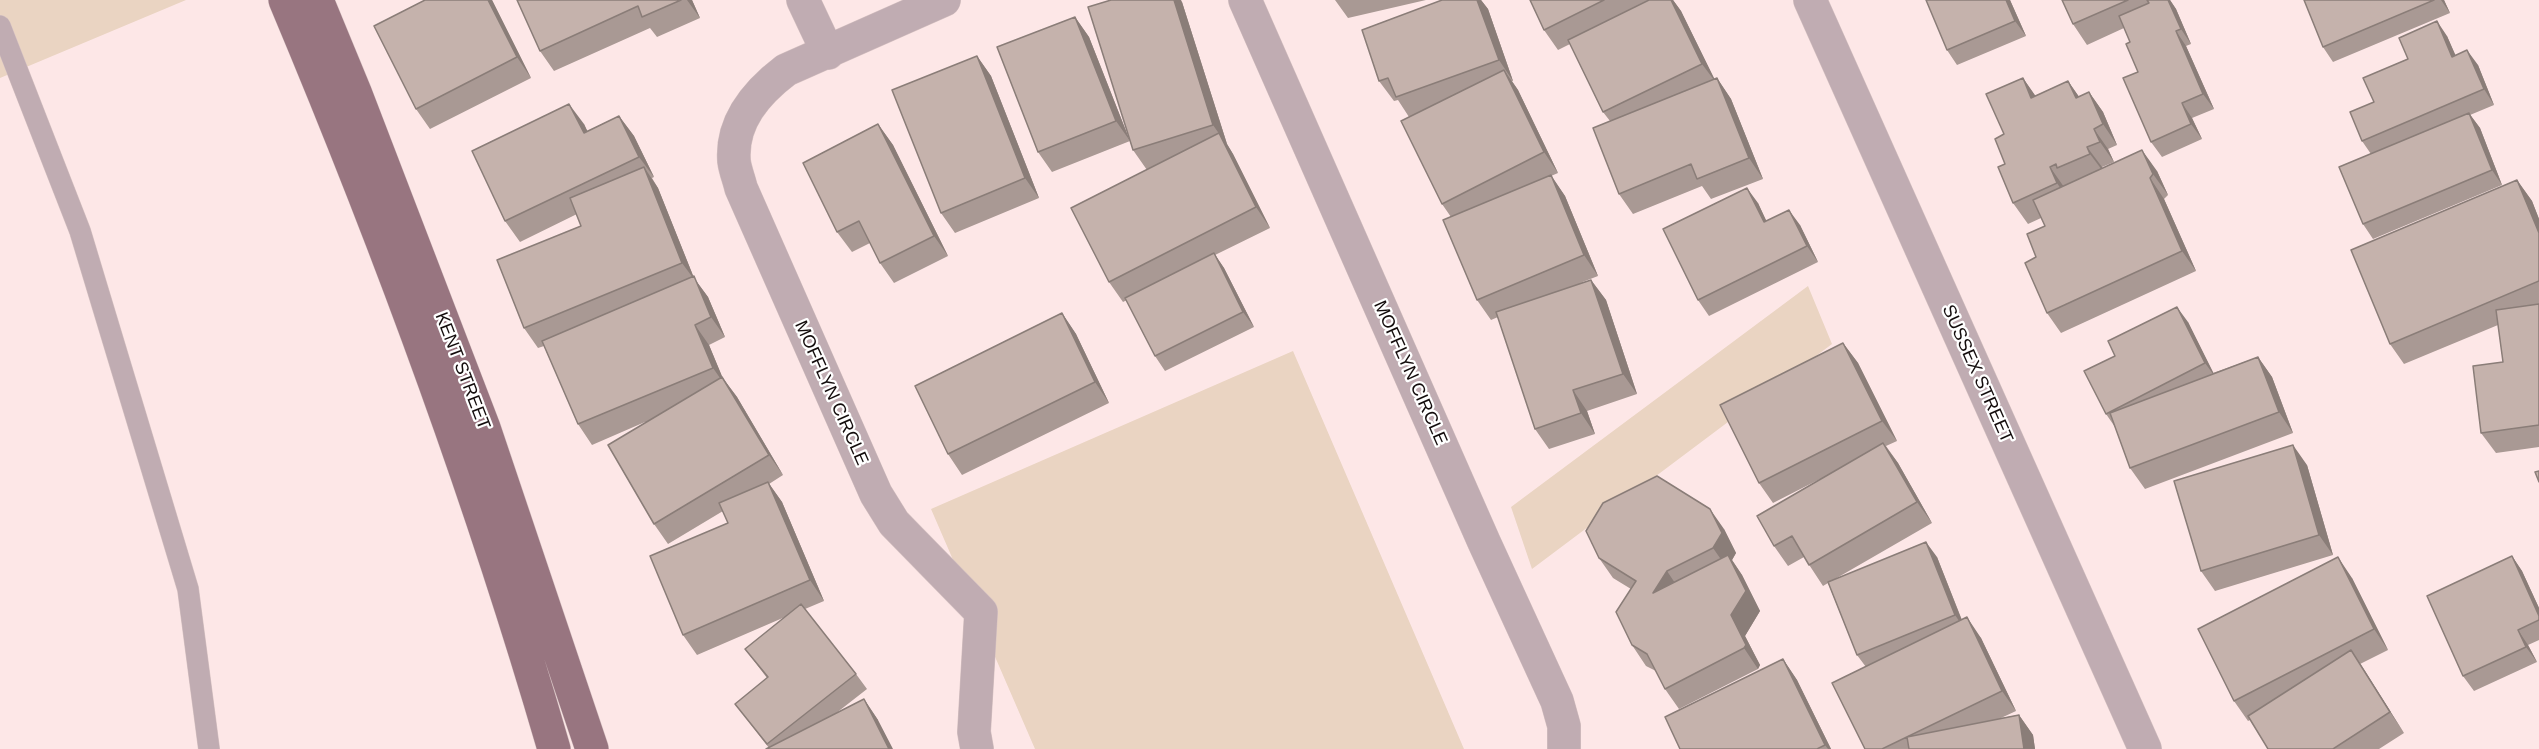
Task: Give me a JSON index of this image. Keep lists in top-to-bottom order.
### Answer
{
  "streets": {
    "main road": ["KENT STREET"],
    "street": ["MOFFLYN CIRCLE", "SUSSEX STREET"]
  }
}
